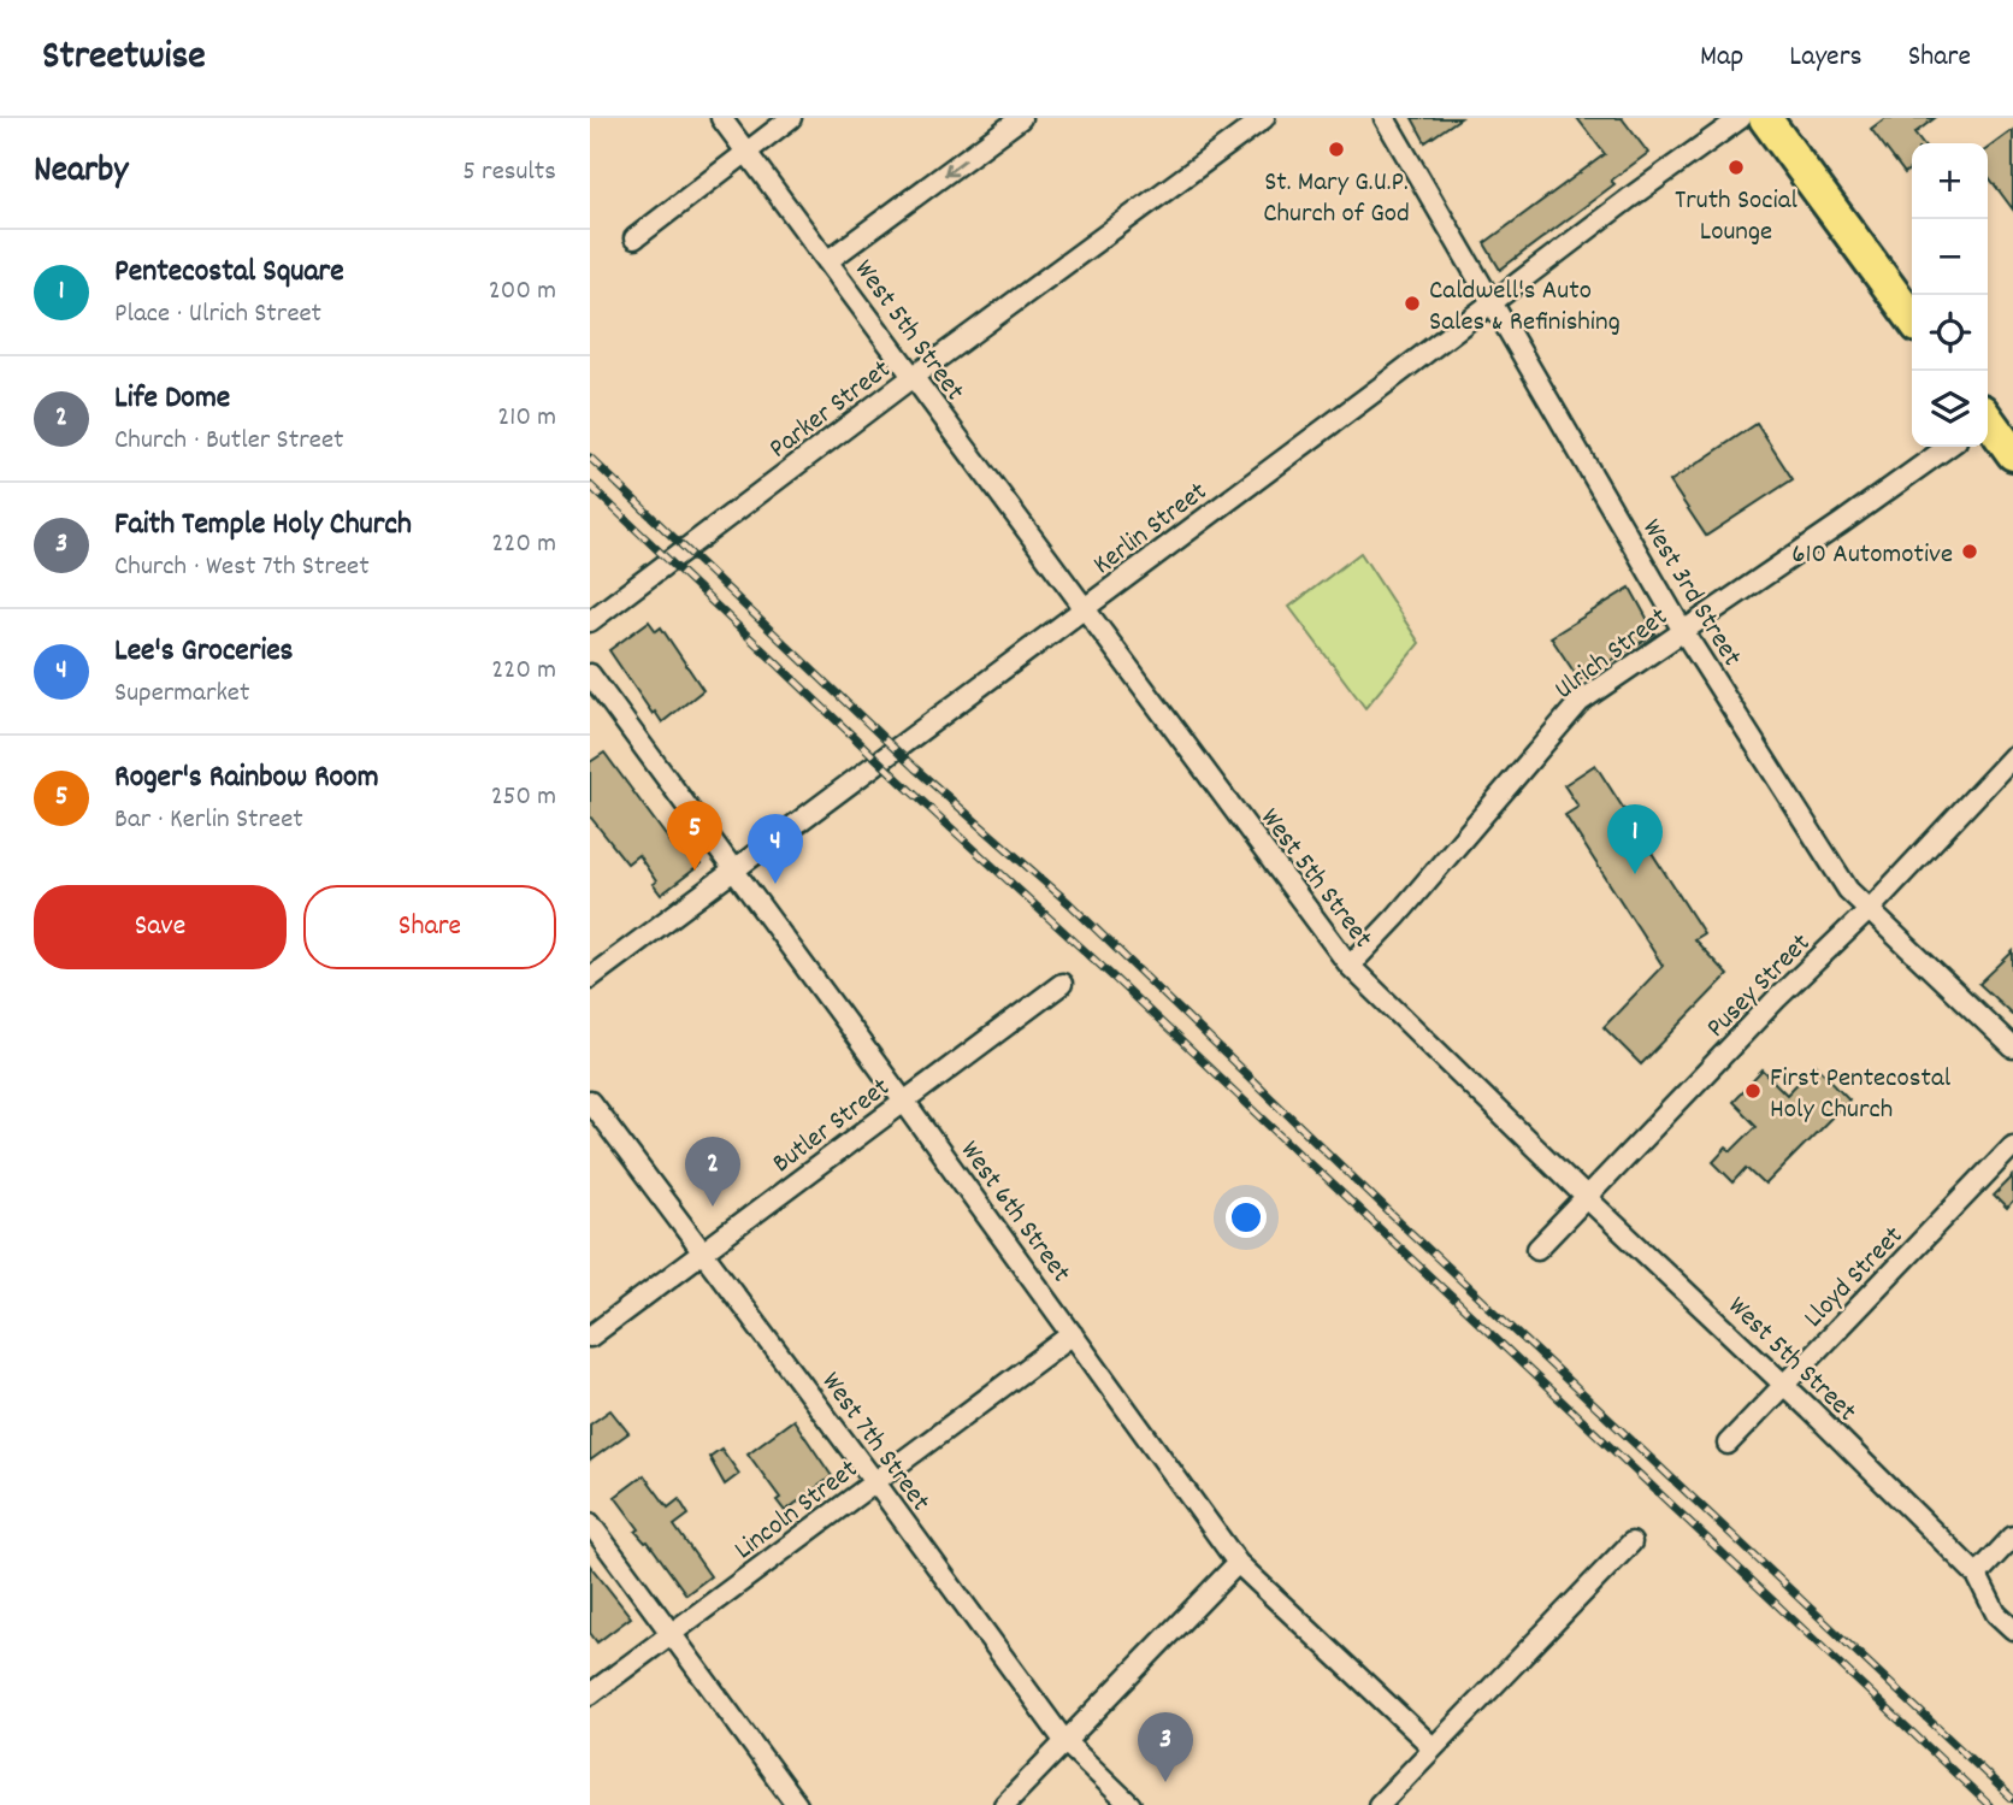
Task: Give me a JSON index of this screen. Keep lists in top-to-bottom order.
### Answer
{
  "streets": {
    "street": [
      "West 5th Street",
      "Parker Street",
      "Kerlin Street",
      "West 3rd Street",
      "Ulrich Street",
      "Pusey Street",
      "Butler Street",
      "West 6th Street",
      "Lloyd Street",
      "West 7th Street",
      "Lincoln Street"
    ]
  },
  "crossings": [
    ["West 5th Street", "Parker Street"],
    ["West 5th Street", "Kerlin Street"],
    ["West 5th Street", "Ulrich Street"],
    ["West 5th Street", "Pusey Street"],
    ["West 5th Street", "Lloyd Street"],
    ["Kerlin Street", "West 3rd Street"],
    ["Kerlin Street", "West 6th Street"],
    ["West 3rd Street", "Ulrich Street"],
    ["West 3rd Street", "Pusey Street"],
    ["Butler Street", "West 6th Street"],
    ["Butler Street", "West 7th Street"],
    ["West 6th Street", "Lincoln Street"],
    ["West 7th Street", "Lincoln Street"]
  ],
  "places": [
    "St. Mary G.U.P. Church of God",
    "Truth Social Lounge",
    "Caldwell's Auto Sales & Refinishing",
    "610 Automotive",
    "First Pentecostal Holy Church"
  ],
  "page": {
    "header": "Streetwise",
    "nav": ["Map", "Layers", "Share"],
    "heading": ["Nearby", "5 results"],
    "map_buttons": ["+", "−"],
    "list": [
      {
        "mark": "1",
        "name": "Pentecostal Square",
        "note": "Place · Ulrich Street",
        "value": "200 m"
      },
      {
        "mark": "2",
        "name": "Life Dome",
        "note": "Church · Butler Street",
        "value": "210 m"
      },
      {
        "mark": "3",
        "name": "Faith Temple Holy Church",
        "note": "Church · West 7th Street",
        "value": "220 m"
      },
      {
        "mark": "4",
        "name": "Lee's Groceries",
        "note": "Supermarket",
        "value": "220 m"
      },
      {
        "mark": "5",
        "name": "Roger's Rainbow Room",
        "note": "Bar · Kerlin Street",
        "value": "250 m"
      }
    ],
    "pins": [
      "5",
      "1",
      "4",
      "2",
      "3"
    ],
    "buttons": ["Save", "Share"]
  }
}
